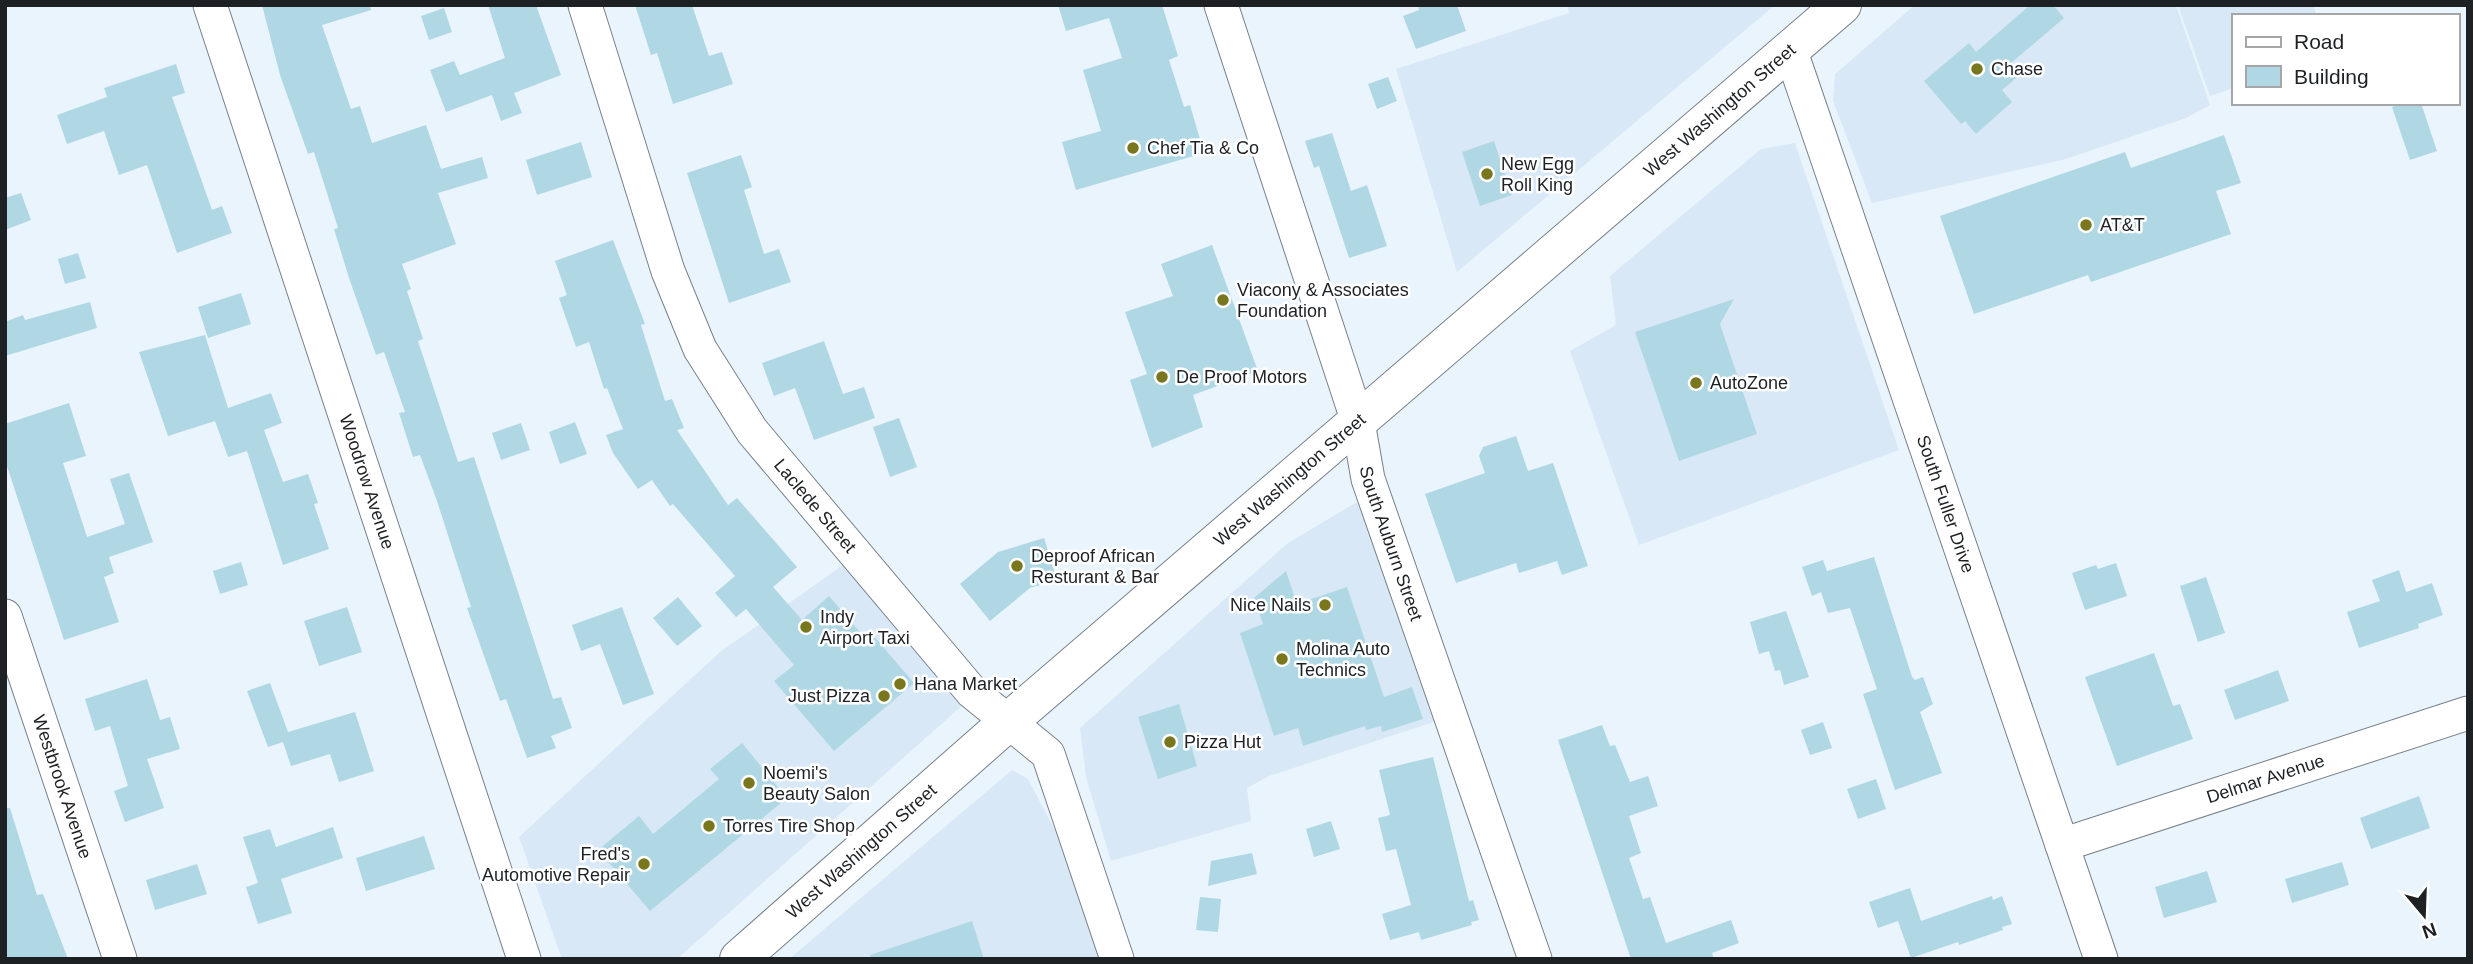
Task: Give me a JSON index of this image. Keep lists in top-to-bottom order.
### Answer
{
  "streets": {
    "main road": ["West Washington Street"],
    "street": [
      "Woodrow Avenue",
      "South Fuller Drive",
      "Laclede Street",
      "South Auburn Street",
      "Delmar Avenue",
      "Westbrook Avenue"
    ]
  },
  "crossings": [
    ["West Washington Street", "South Fuller Drive"],
    ["West Washington Street", "Laclede Street"],
    ["West Washington Street", "South Auburn Street"],
    ["South Fuller Drive", "Delmar Avenue"]
  ],
  "places": [
    "Chase",
    "Chef Tia & Co",
    "New Egg Roll King",
    "AT&T",
    "Viacony & Associates Foundation",
    "De Proof Motors",
    "AutoZone",
    "Deproof African Resturant & Bar",
    "Nice Nails",
    "Indy Airport Taxi",
    "Molina Auto Technics",
    "Hana Market",
    "Just Pizza",
    "Pizza Hut",
    "Noemi's Beauty Salon",
    "Torres Tire Shop",
    "Fred's Automotive Repair"
  ],
  "legend": ["Road", "Building"],
  "north": "bottom"
}
